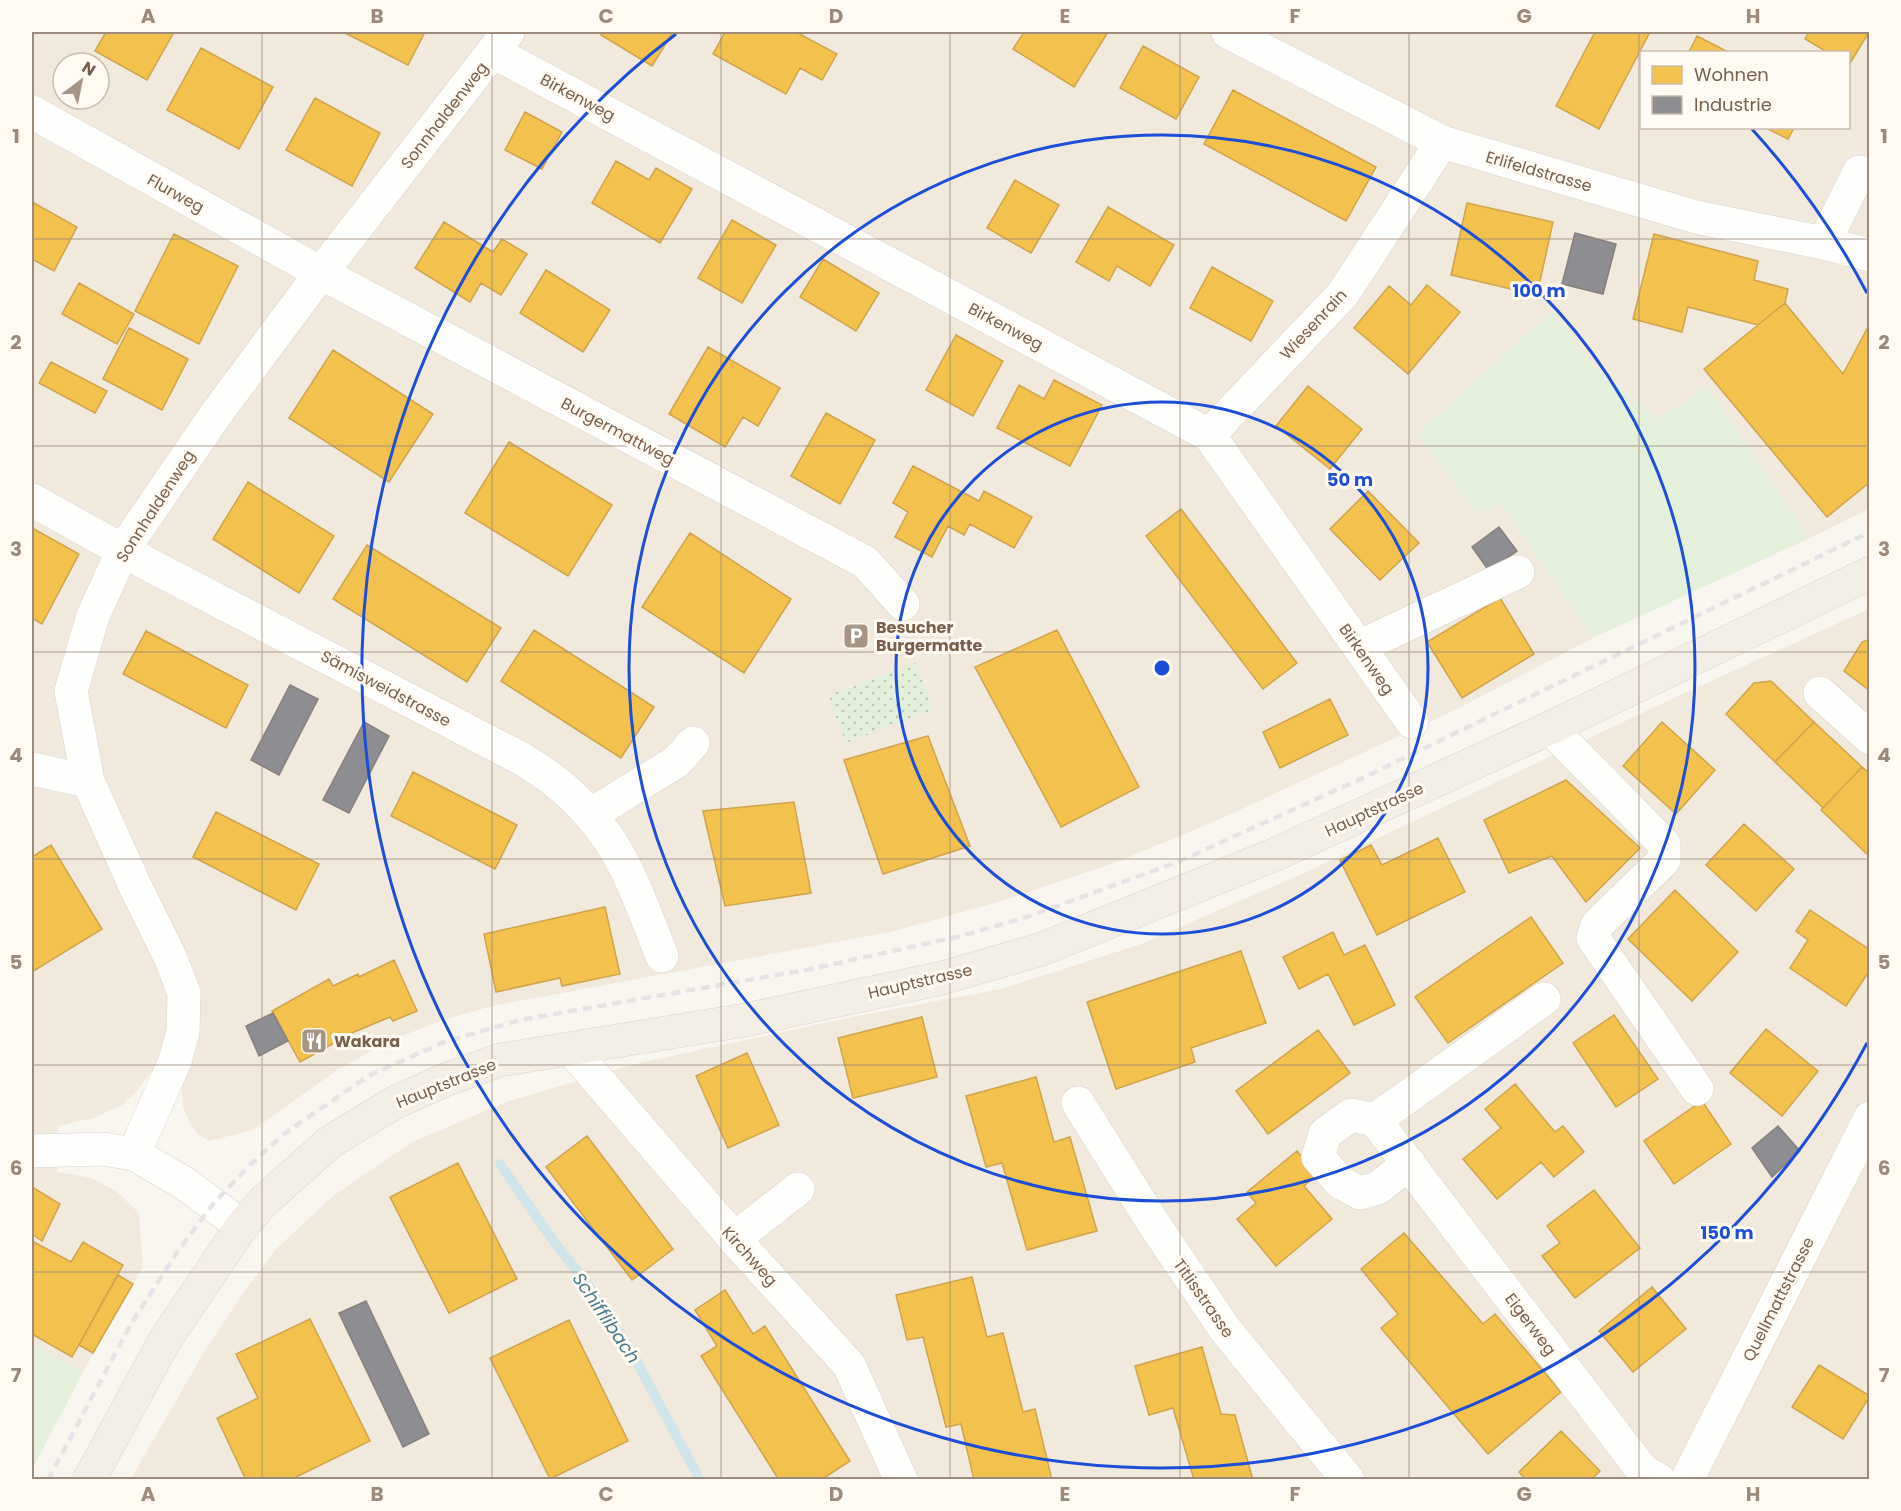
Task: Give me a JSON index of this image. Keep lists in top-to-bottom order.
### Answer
{
  "streets": {
    "main road": ["Hauptstrasse"],
    "street": [
      "Birkenweg",
      "Sonnhaldenweg",
      "Erlifeldstrasse",
      "Flurweg",
      "Wiesenrain",
      "Burgermattweg",
      "Sämisweidstrasse",
      "Kirchweg",
      "Titlisstrasse",
      "Quellmattstrasse",
      "Eigerweg"
    ]
  },
  "crossings": [
    ["Birkenweg", "Sonnhaldenweg"],
    ["Birkenweg", "Wiesenrain"],
    ["Sonnhaldenweg", "Flurweg"],
    ["Sonnhaldenweg", "Burgermattweg"],
    ["Sonnhaldenweg", "Sämisweidstrasse"],
    ["Erlifeldstrasse", "Wiesenrain"],
    ["Flurweg", "Burgermattweg"],
    ["Hauptstrasse", "Kirchweg"]
  ],
  "water": ["Schifflibach"],
  "places": {
    "parking": ["Besucher Burgermatte"],
    "restaurant": ["Wakara"]
  },
  "legend": ["Wohnen", "Industrie"],
  "north": "top right",
  "grid": {
    "columns": [
      "A",
      "B",
      "C",
      "D",
      "E",
      "F",
      "G",
      "H"
    ],
    "rows": [
      "1",
      "2",
      "3",
      "4",
      "5",
      "6",
      "7"
    ]
  },
  "rings": ["100 m", "50 m", "150 m"]
}
